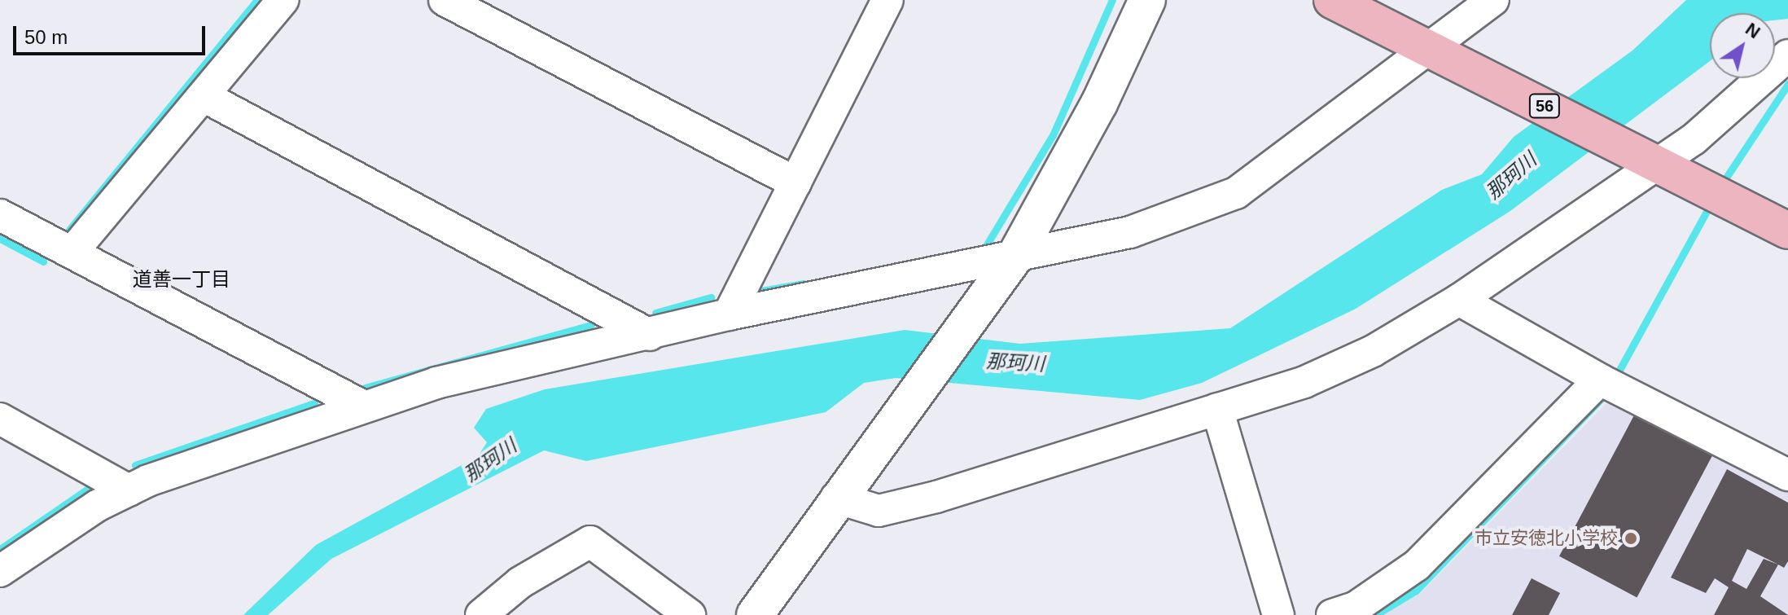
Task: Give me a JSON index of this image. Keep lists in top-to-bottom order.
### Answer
{
  "streets": {
    "main road": ["56"]
  },
  "districts": ["道善一丁目"],
  "water": ["那珂川"],
  "places": ["市立安徳北小学校"],
  "scale_bar": "50 m",
  "north": "top right"
}
